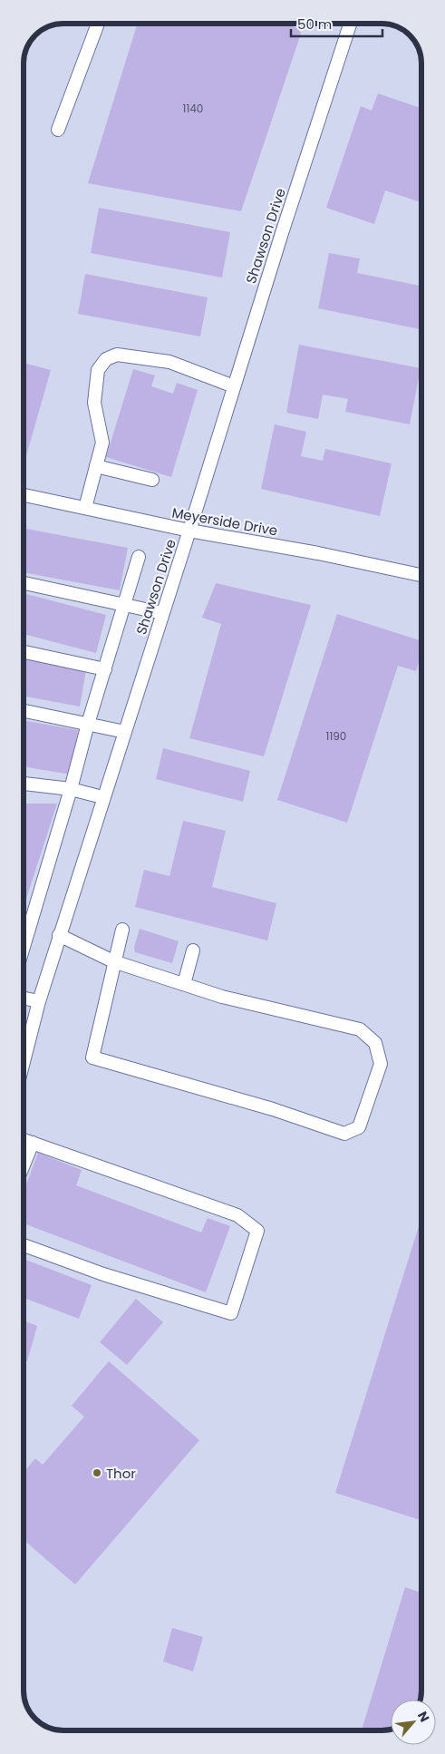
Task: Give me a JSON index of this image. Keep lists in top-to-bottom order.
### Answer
{
  "streets": {
    "street": ["Shawson Drive", "Meyerside Drive"]
  },
  "crossings": [
    ["Shawson Drive", "Meyerside Drive"]
  ],
  "places": ["Thor"],
  "house_numbers": ["1140", "1190"],
  "scale_bar": "50 m",
  "north": "top right"
}
